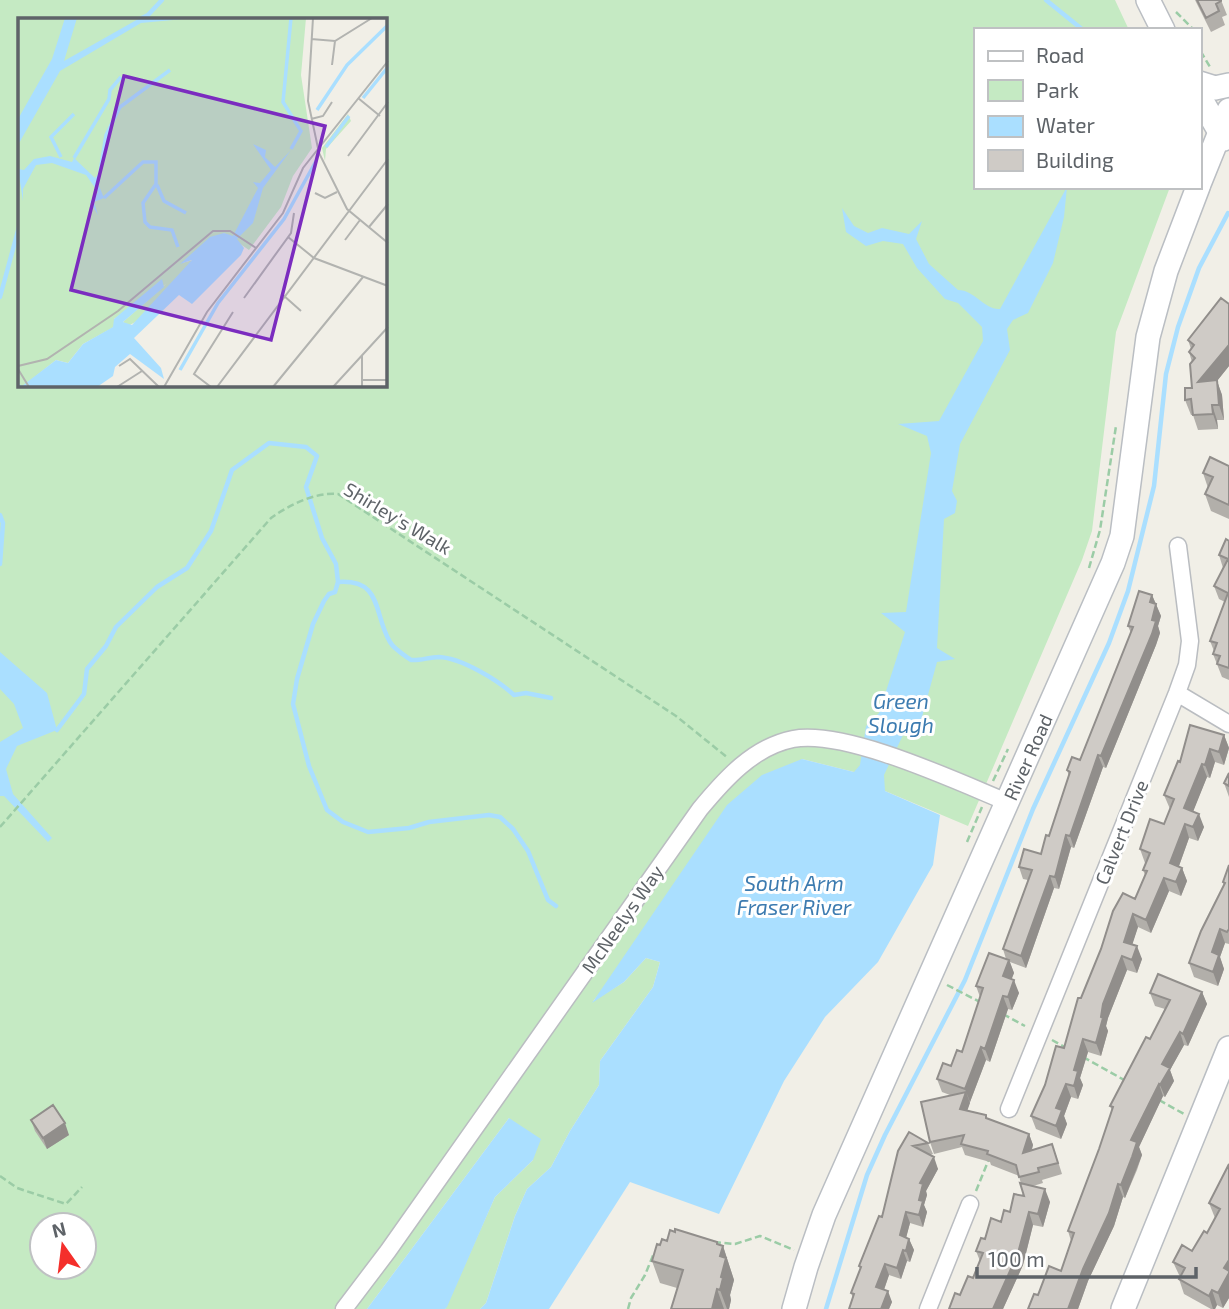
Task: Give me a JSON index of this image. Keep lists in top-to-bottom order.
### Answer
{
  "streets": {
    "street": ["River Road", "Calvert Drive", "McNeelys Way"],
    "path": ["Shirley's Walk"]
  },
  "crossings": [
    ["Shirley's Walk", "McNeelys Way"],
    ["River Road", "McNeelys Way"]
  ],
  "water": ["Green Slough", "South Arm Fraser River"],
  "legend": [
    "Road",
    "Park",
    "Water",
    "Building"
  ],
  "scale_bar": "100 m",
  "north": "top"
}
